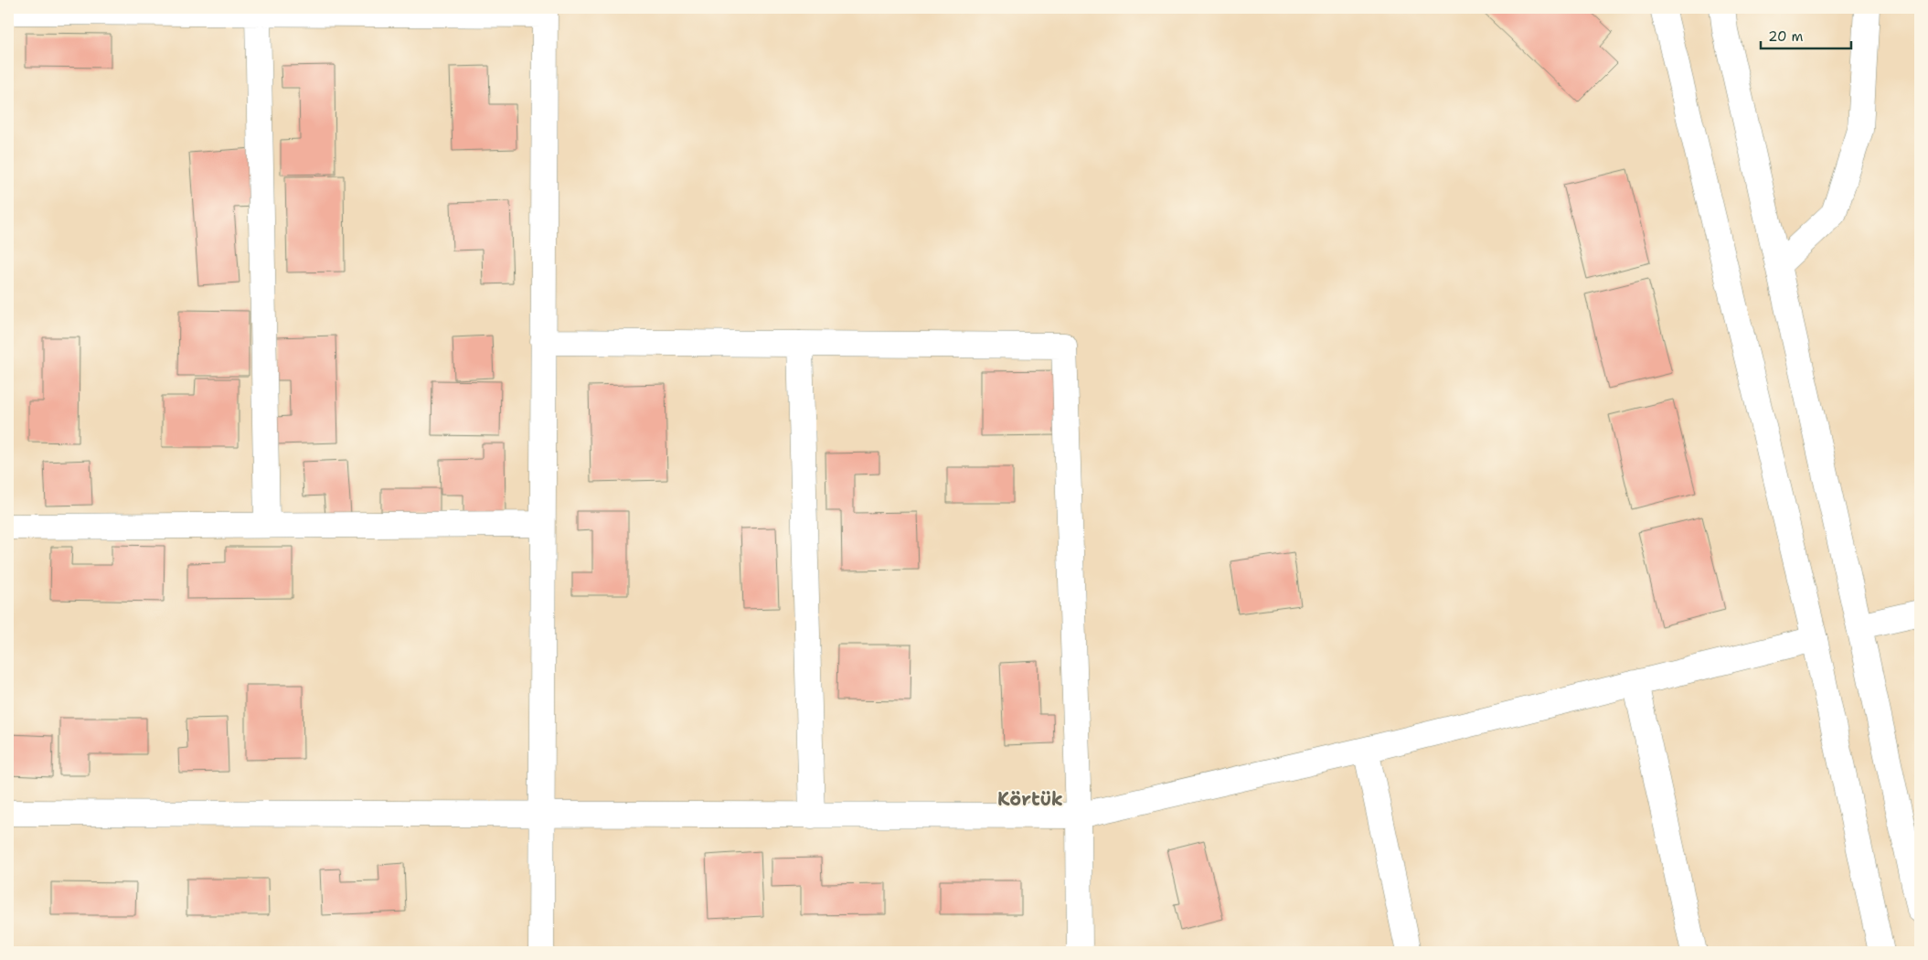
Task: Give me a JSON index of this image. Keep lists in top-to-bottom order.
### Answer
{
  "districts": ["Körtük"],
  "scale_bar": "20 m"
}
